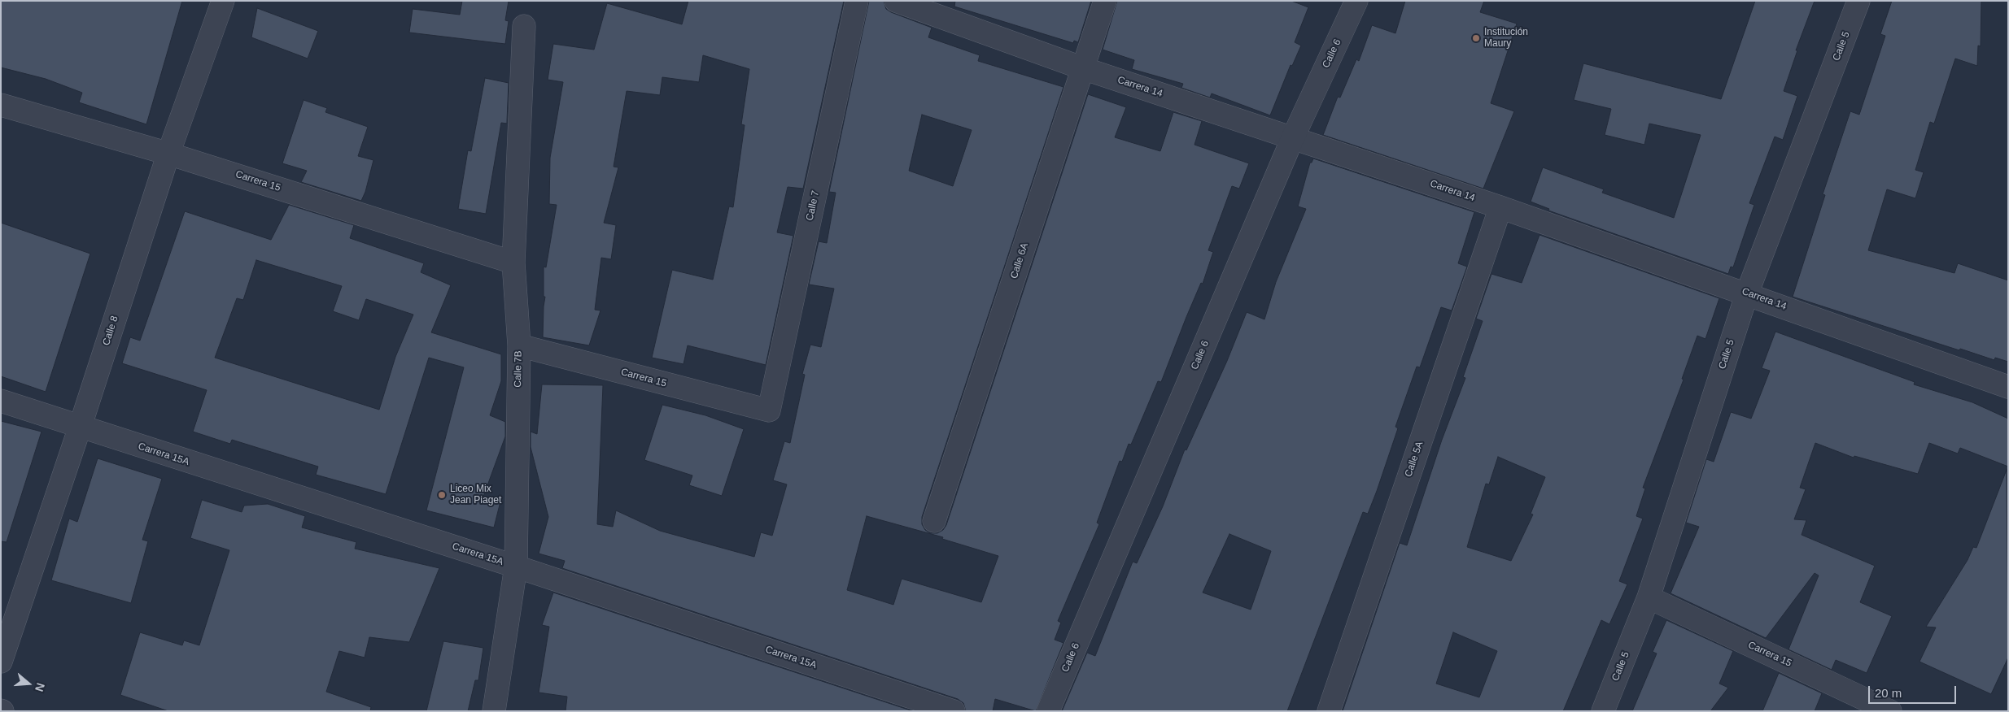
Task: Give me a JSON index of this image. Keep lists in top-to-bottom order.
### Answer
{
  "streets": {
    "street": [
      "Calle 5",
      "Calle 6",
      "Carrera 14",
      "Carrera 15",
      "Calle 7",
      "Calle 6A",
      "Calle 8",
      "Calle 7B",
      "Carrera 15A",
      "Calle 5A"
    ]
  },
  "crossings": [
    ["Calle 5", "Carrera 14"],
    ["Calle 5", "Carrera 15"],
    ["Calle 6", "Carrera 14"],
    ["Carrera 14", "Calle 6A"],
    ["Carrera 14", "Calle 5A"],
    ["Carrera 15", "Calle 7"],
    ["Carrera 15", "Calle 8"],
    ["Carrera 15", "Calle 7B"],
    ["Calle 8", "Carrera 15A"],
    ["Calle 7B", "Carrera 15A"]
  ],
  "places": ["Institución Maury", "Liceo Mix Jean Piaget"],
  "scale_bar": "20 m",
  "north": "right"
}
